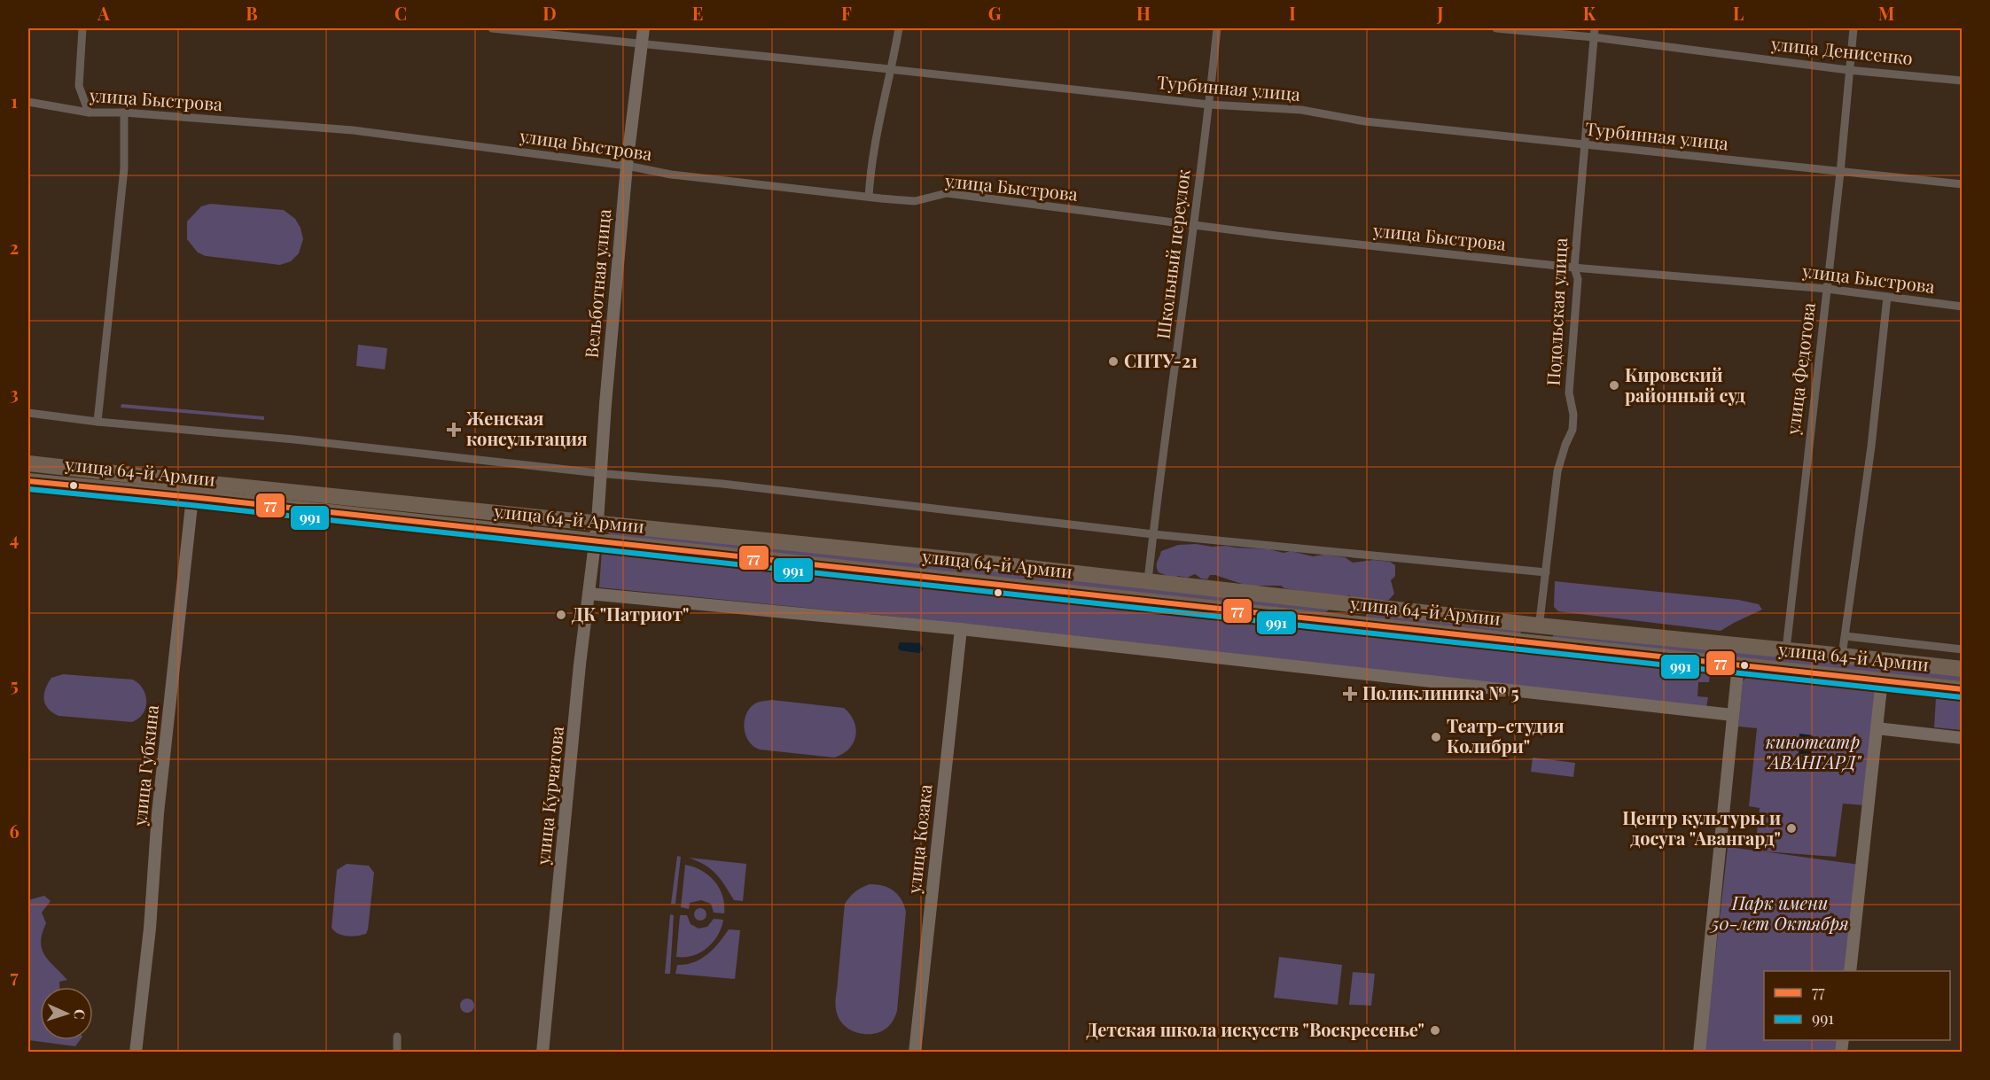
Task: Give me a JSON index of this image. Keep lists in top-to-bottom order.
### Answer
{
  "streets": {
    "highway": ["улица 64-й Армии"],
    "street": [
      "улица Денисенко",
      "Турбинная улица",
      "улица Быстрова",
      "Школьный переулок",
      "Вельботная улица",
      "Подольская улица",
      "улица Федотова",
      "улица Губкина",
      "улица Курчатова",
      "улица Козака"
    ]
  },
  "crossings": [
    ["улица Денисенко", "Подольская улица"],
    ["улица Денисенко", "улица Федотова"],
    ["Турбинная улица", "Школьный переулок"],
    ["Турбинная улица", "Вельботная улица"],
    ["Турбинная улица", "Подольская улица"],
    ["Турбинная улица", "улица Федотова"],
    ["улица Быстрова", "Школьный переулок"],
    ["улица Быстрова", "Вельботная улица"],
    ["улица Быстрова", "Подольская улица"],
    ["улица Быстрова", "улица Федотова"],
    ["Школьный переулок", "улица 64-й Армии"],
    ["Вельботная улица", "улица 64-й Армии"],
    ["Вельботная улица", "улица Курчатова"],
    ["Подольская улица", "улица 64-й Армии"],
    ["улица Федотова", "улица 64-й Армии"],
    ["улица 64-й Армии", "улица Губкина"],
    ["улица 64-й Армии", "улица Курчатова"]
  ],
  "parks": ["кинотеатр \"АВАНГАРД\"", "Парк имени 50-лет Октября"],
  "places": {
    "other": [
      "СПТУ-21",
      "Кировский районный суд",
      "ДК \"Патриот\"",
      "Театр-студия Колибри\"",
      "Центр культуры и досуга \"Авангард\"",
      "Детская школа искусств \"Воскресенье\""
    ],
    "health": ["Женская консультация", "Поликлиника № 5"]
  },
  "lines": ["transit line 77", "transit line 991"],
  "legend": ["77", "991"],
  "north": "right",
  "grid": {
    "columns": [
      "A",
      "B",
      "C",
      "D",
      "E",
      "F",
      "G",
      "H",
      "I",
      "J",
      "K",
      "L",
      "M"
    ],
    "rows": [
      "1",
      "2",
      "3",
      "4",
      "5",
      "6",
      "7"
    ]
  }
}
